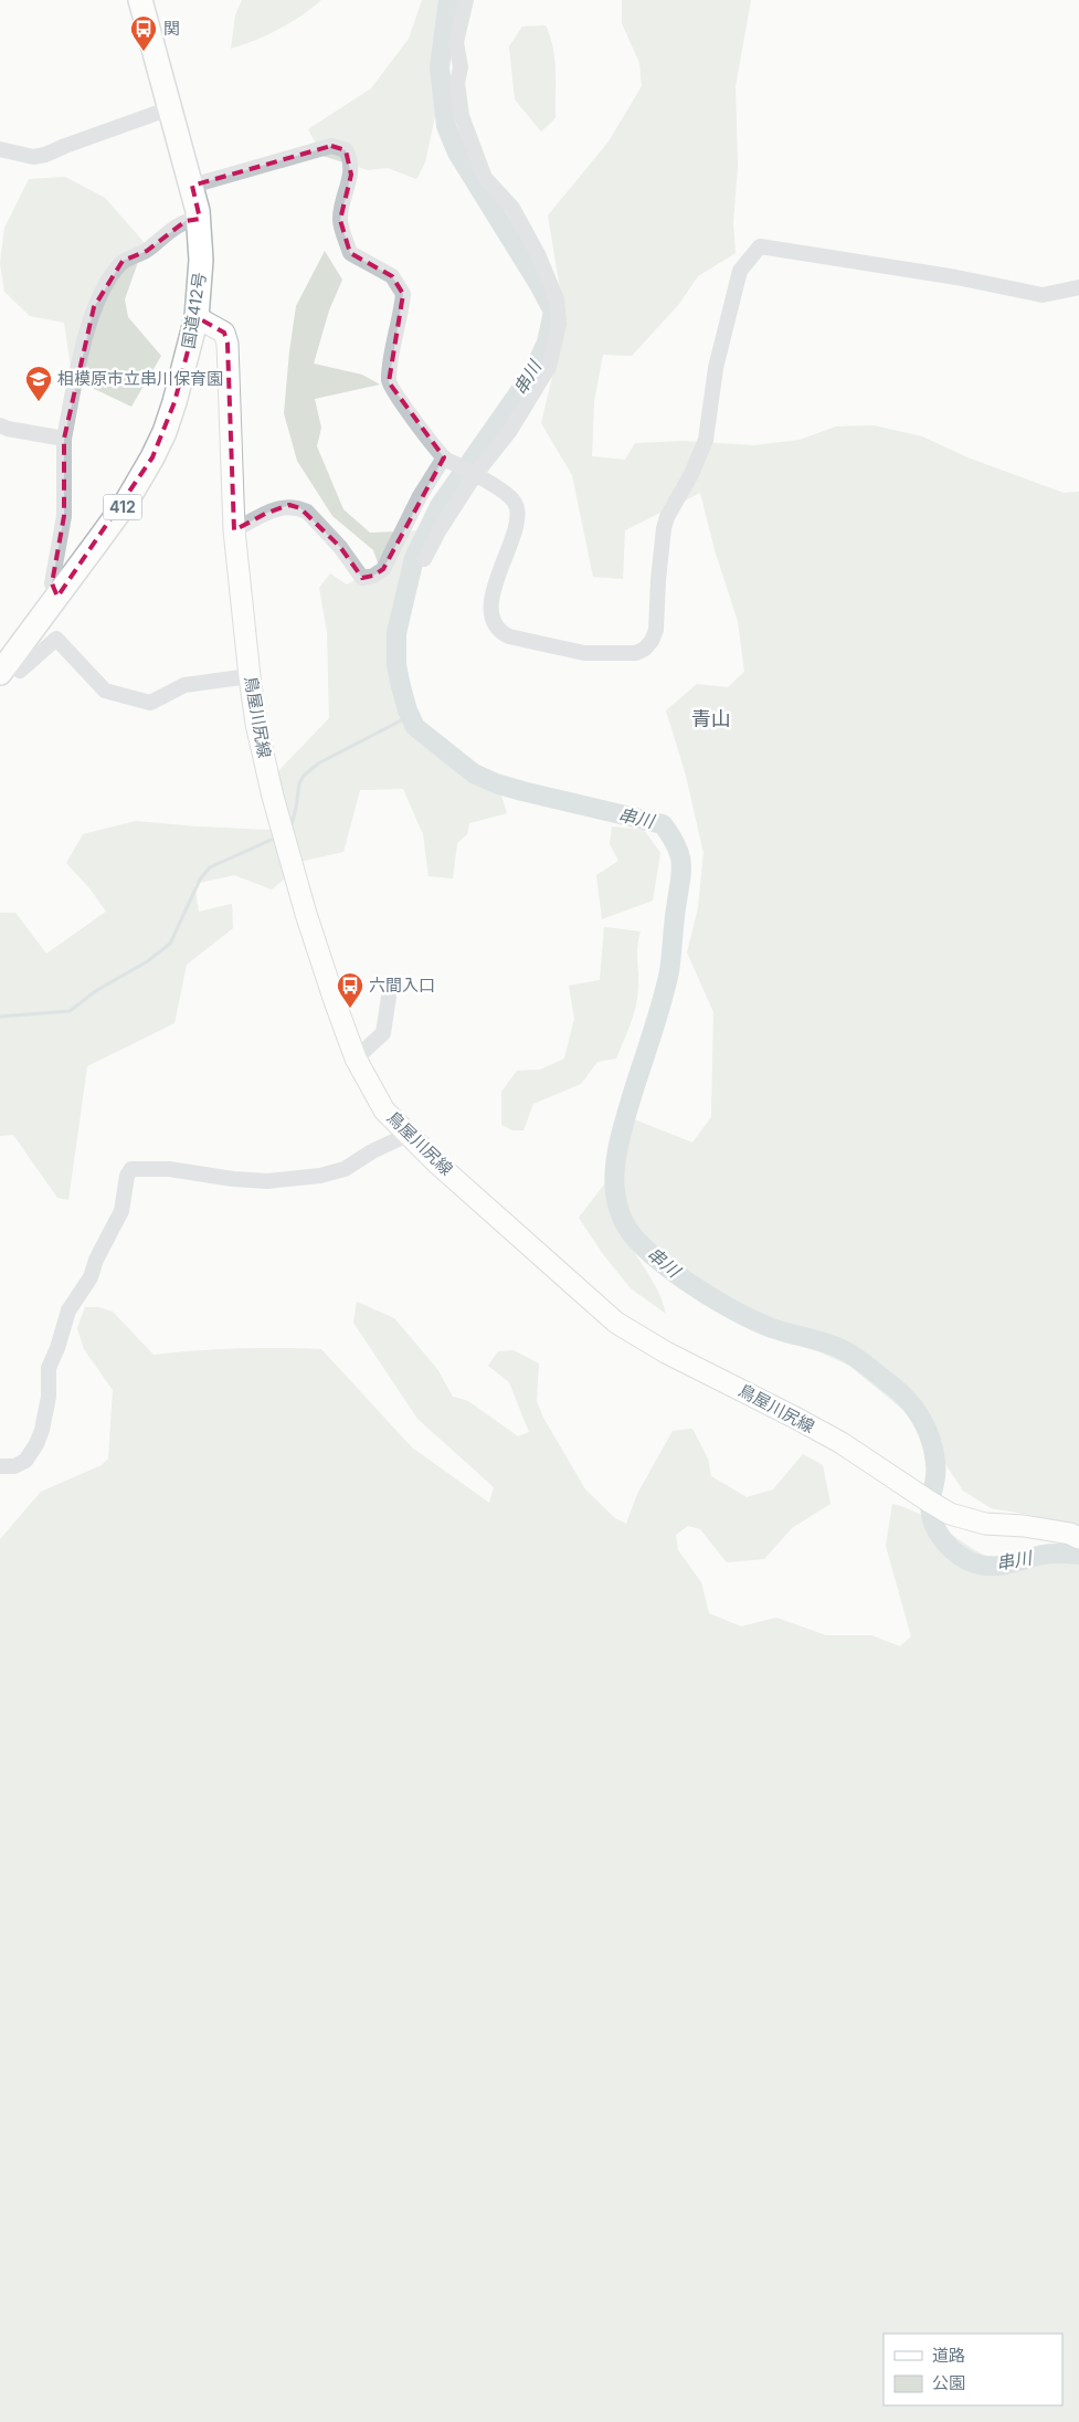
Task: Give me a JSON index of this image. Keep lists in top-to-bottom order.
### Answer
{
  "streets": {
    "highway": ["国道412号", "412"],
    "main road": ["鳥屋川尻線"]
  },
  "crossings": [
    ["国道412号", "鳥屋川尻線"]
  ],
  "districts": ["青山"],
  "water": ["串川"],
  "places": {
    "bus stop": ["関", "六間入口"],
    "school or university": ["相模原市立串川保育園"]
  },
  "legend": ["道路", "公園"]
}
